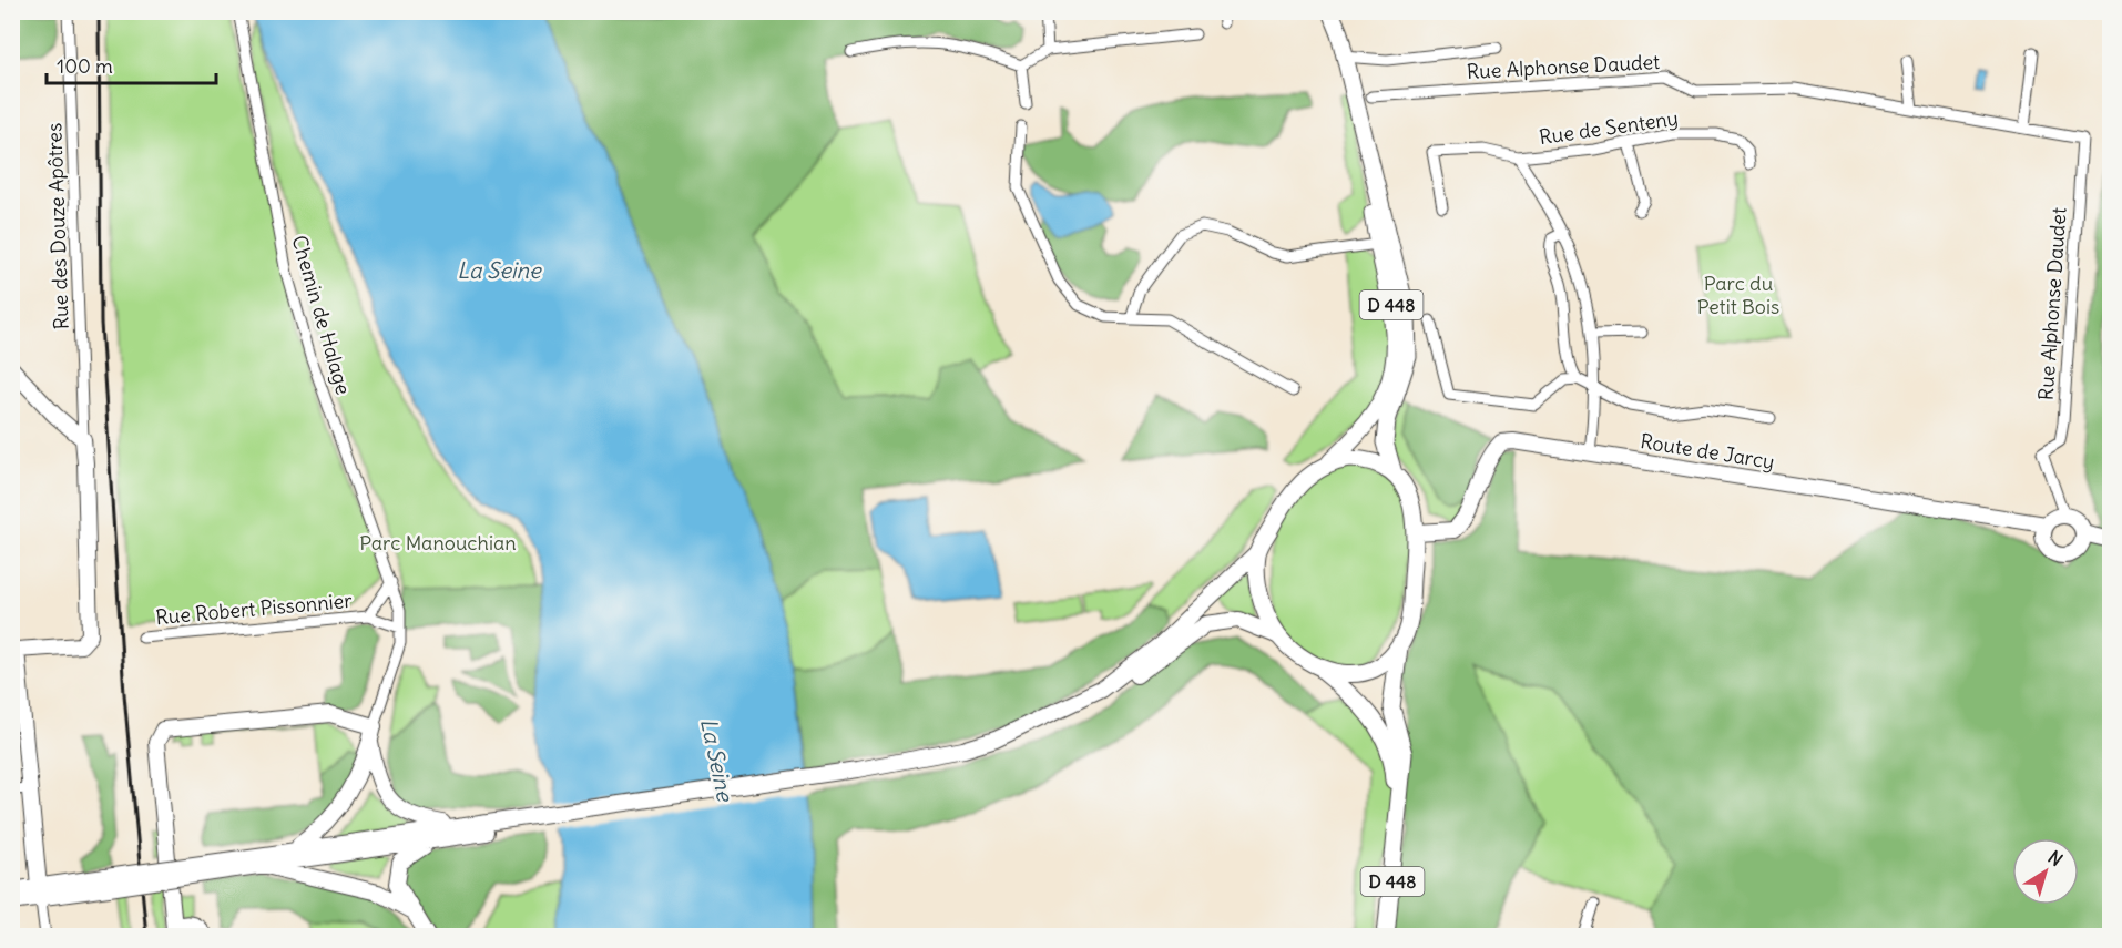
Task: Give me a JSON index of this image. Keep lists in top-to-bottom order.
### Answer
{
  "streets": {
    "main road": ["D 448", "Route de Jarcy"],
    "street": [
      "Rue Alphonse Daudet",
      "Rue de Senteny",
      "Rue des Douze Apôtres",
      "Chemin de Halage",
      "Rue Robert Pissonnier"
    ]
  },
  "crossings": [
    ["Rue Alphonse Daudet", "Route de Jarcy"],
    ["D 448", "Route de Jarcy"],
    ["Chemin de Halage", "Rue Robert Pissonnier"]
  ],
  "water": ["La Seine"],
  "parks": ["Parc du Petit Bois", "Parc Manouchian"],
  "scale_bar": "100 m",
  "north": "top right"
}
